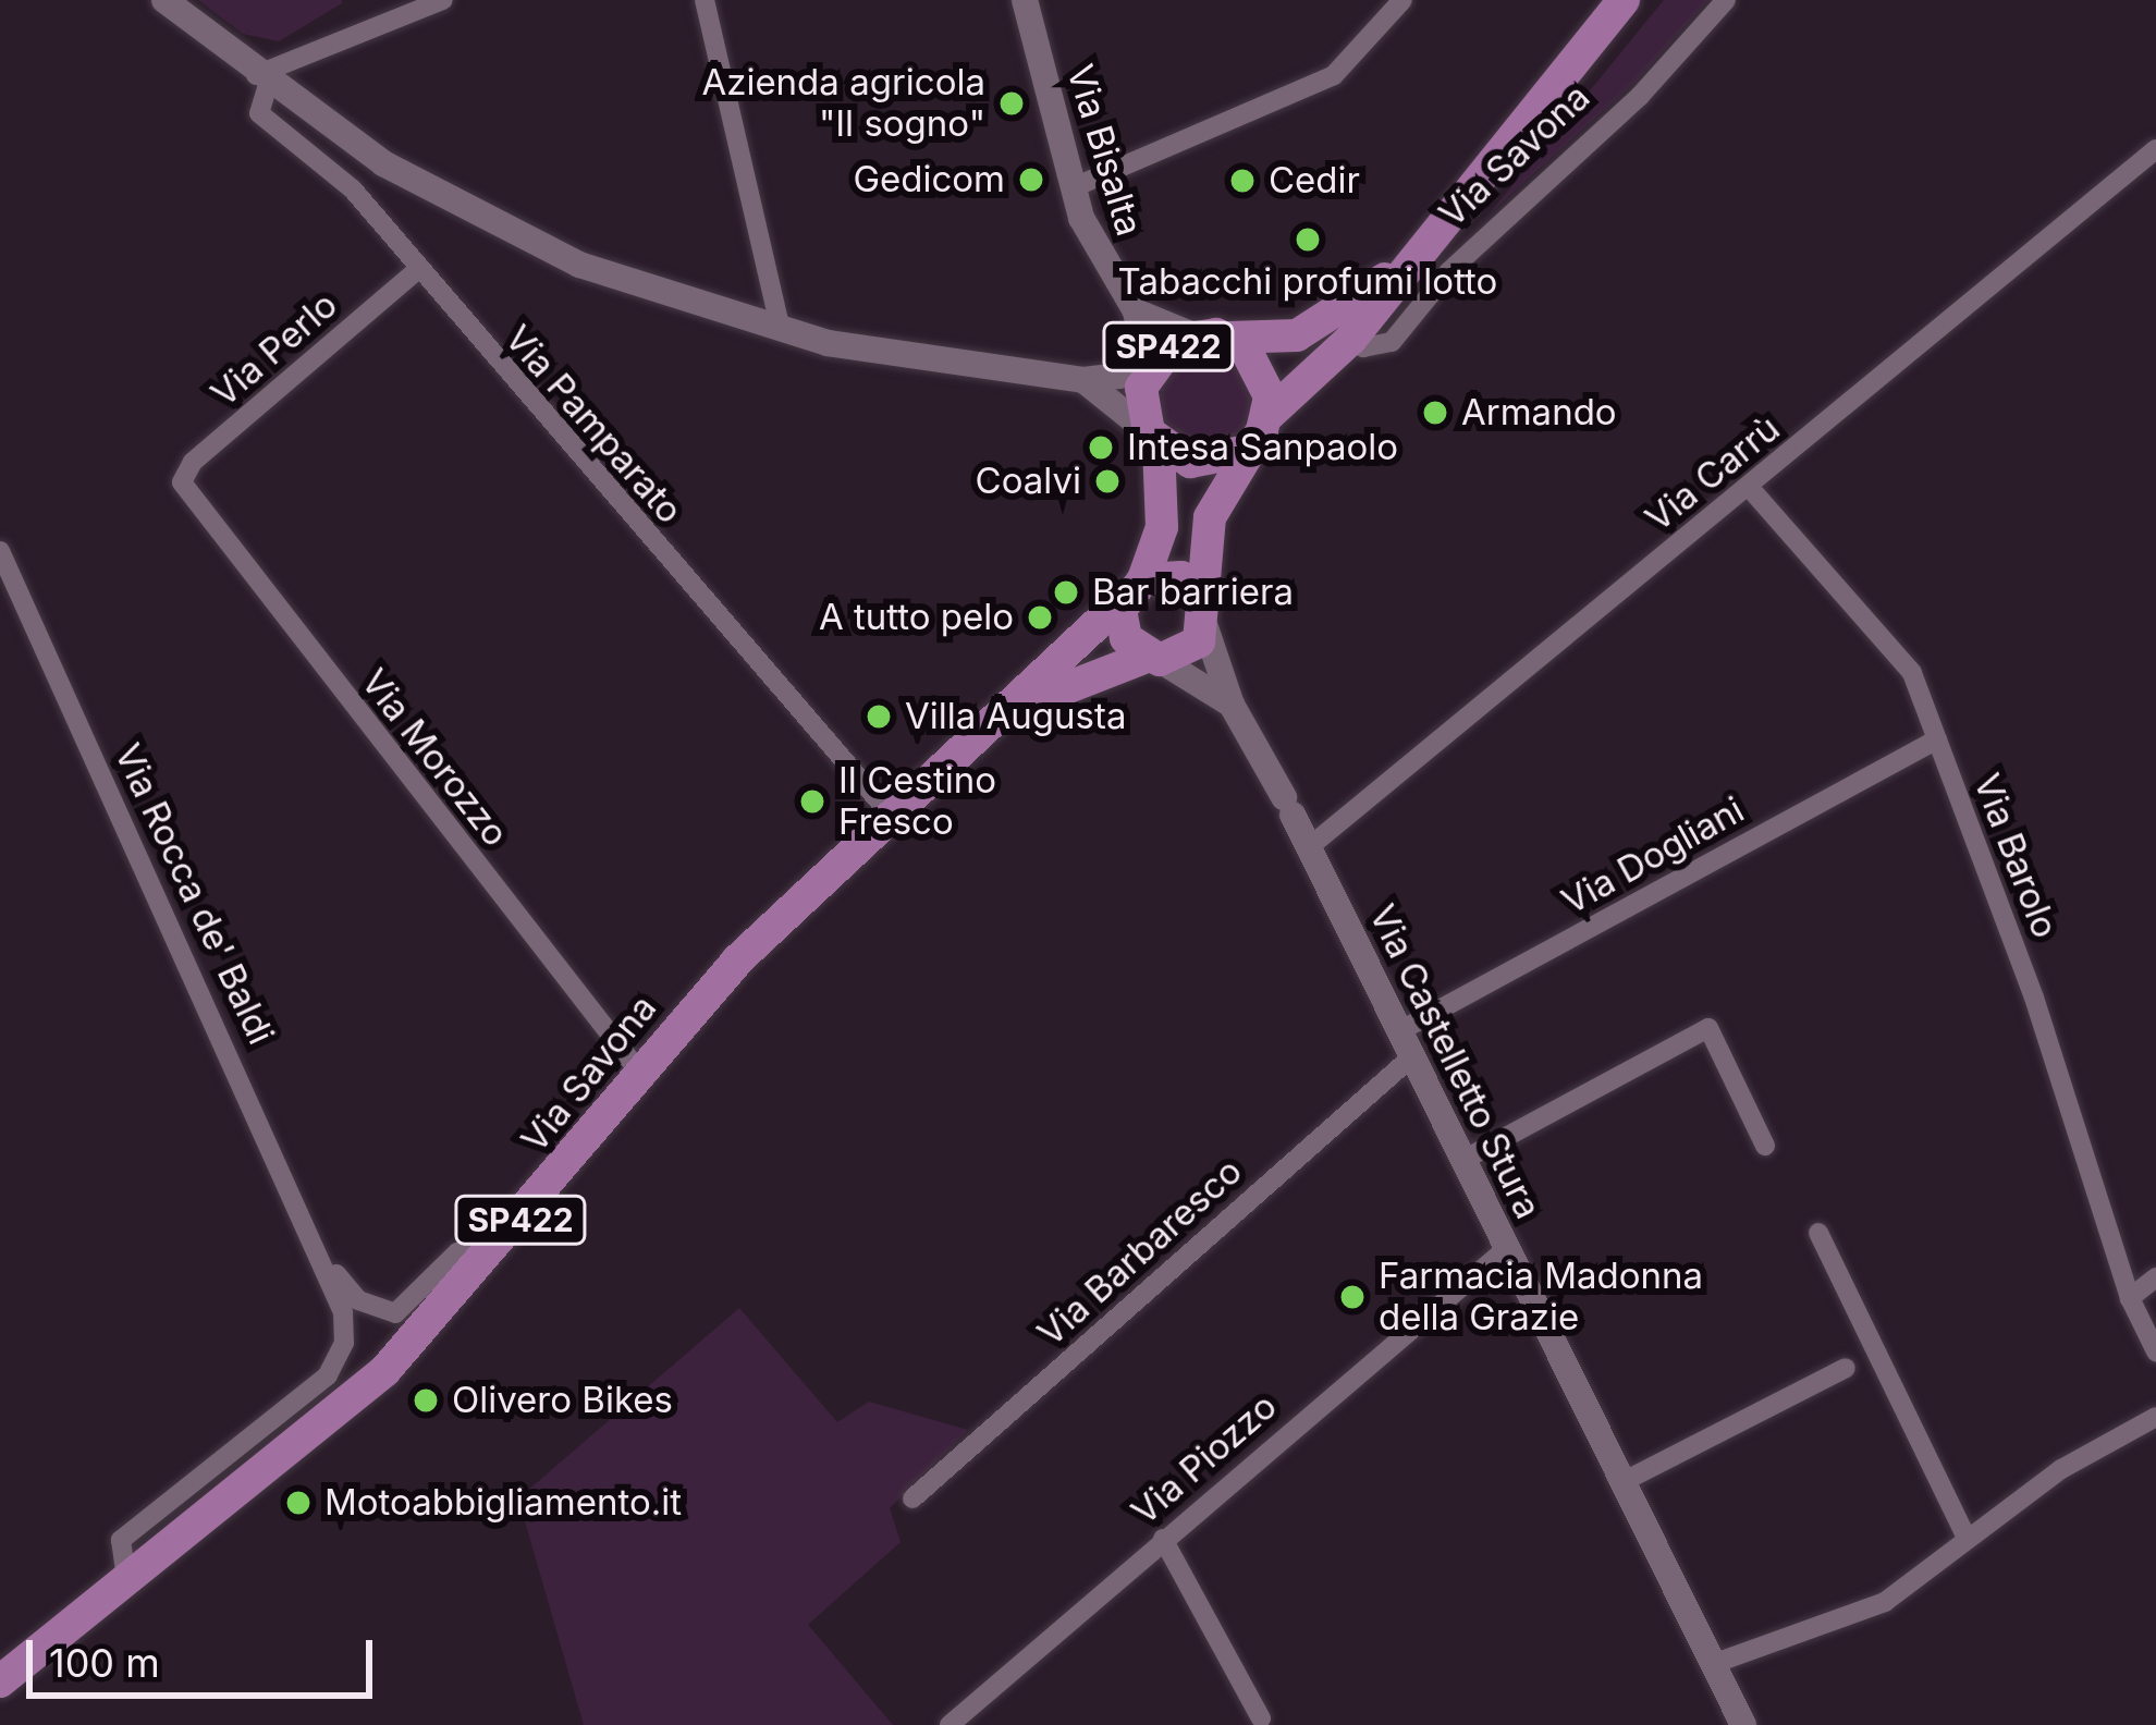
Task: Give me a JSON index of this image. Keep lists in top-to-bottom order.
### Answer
{
  "streets": {
    "main road": ["Via Savona", "SP422"],
    "street": [
      "Via Bisalta",
      "Via Perlo",
      "Via Pamparato",
      "Via Carrù",
      "Via Morozzo",
      "Via Dogliani",
      "Via Barolo",
      "Via Rocca de' Baldi",
      "Via Castelletto Stura",
      "Via Barbaresco",
      "Via Piozzo"
    ]
  },
  "crossings": [
    ["Via Bisalta", "Via Savona"],
    ["Via Bisalta", "SP422"],
    ["Via Savona", "SP422"],
    ["Via Savona", "Via Pamparato"],
    ["Via Savona", "Via Morozzo"],
    ["Via Savona", "Via Rocca de' Baldi"],
    ["Via Savona", "Via Castelletto Stura"],
    ["SP422", "Via Castelletto Stura"],
    ["Via Perlo", "Via Pamparato"],
    ["Via Perlo", "Via Morozzo"],
    ["Via Carrù", "Via Barolo"],
    ["Via Carrù", "Via Castelletto Stura"],
    ["Via Dogliani", "Via Barolo"],
    ["Via Dogliani", "Via Castelletto Stura"],
    ["Via Castelletto Stura", "Via Barbaresco"],
    ["Via Castelletto Stura", "Via Piozzo"]
  ],
  "places": [
    "Azienda agricola \"Il sogno\"",
    "Gedicom",
    "Cedir",
    "Tabacchi profumi lotto",
    "Armando",
    "Intesa Sanpaolo",
    "Coalvi",
    "Bar barriera",
    "A tutto pelo",
    "Villa Augusta",
    "Il Cestino Fresco",
    "Farmacia Madonna della Grazie",
    "Olivero Bikes",
    "Motoabbigliamento.it"
  ],
  "scale_bar": "100 m"
}
